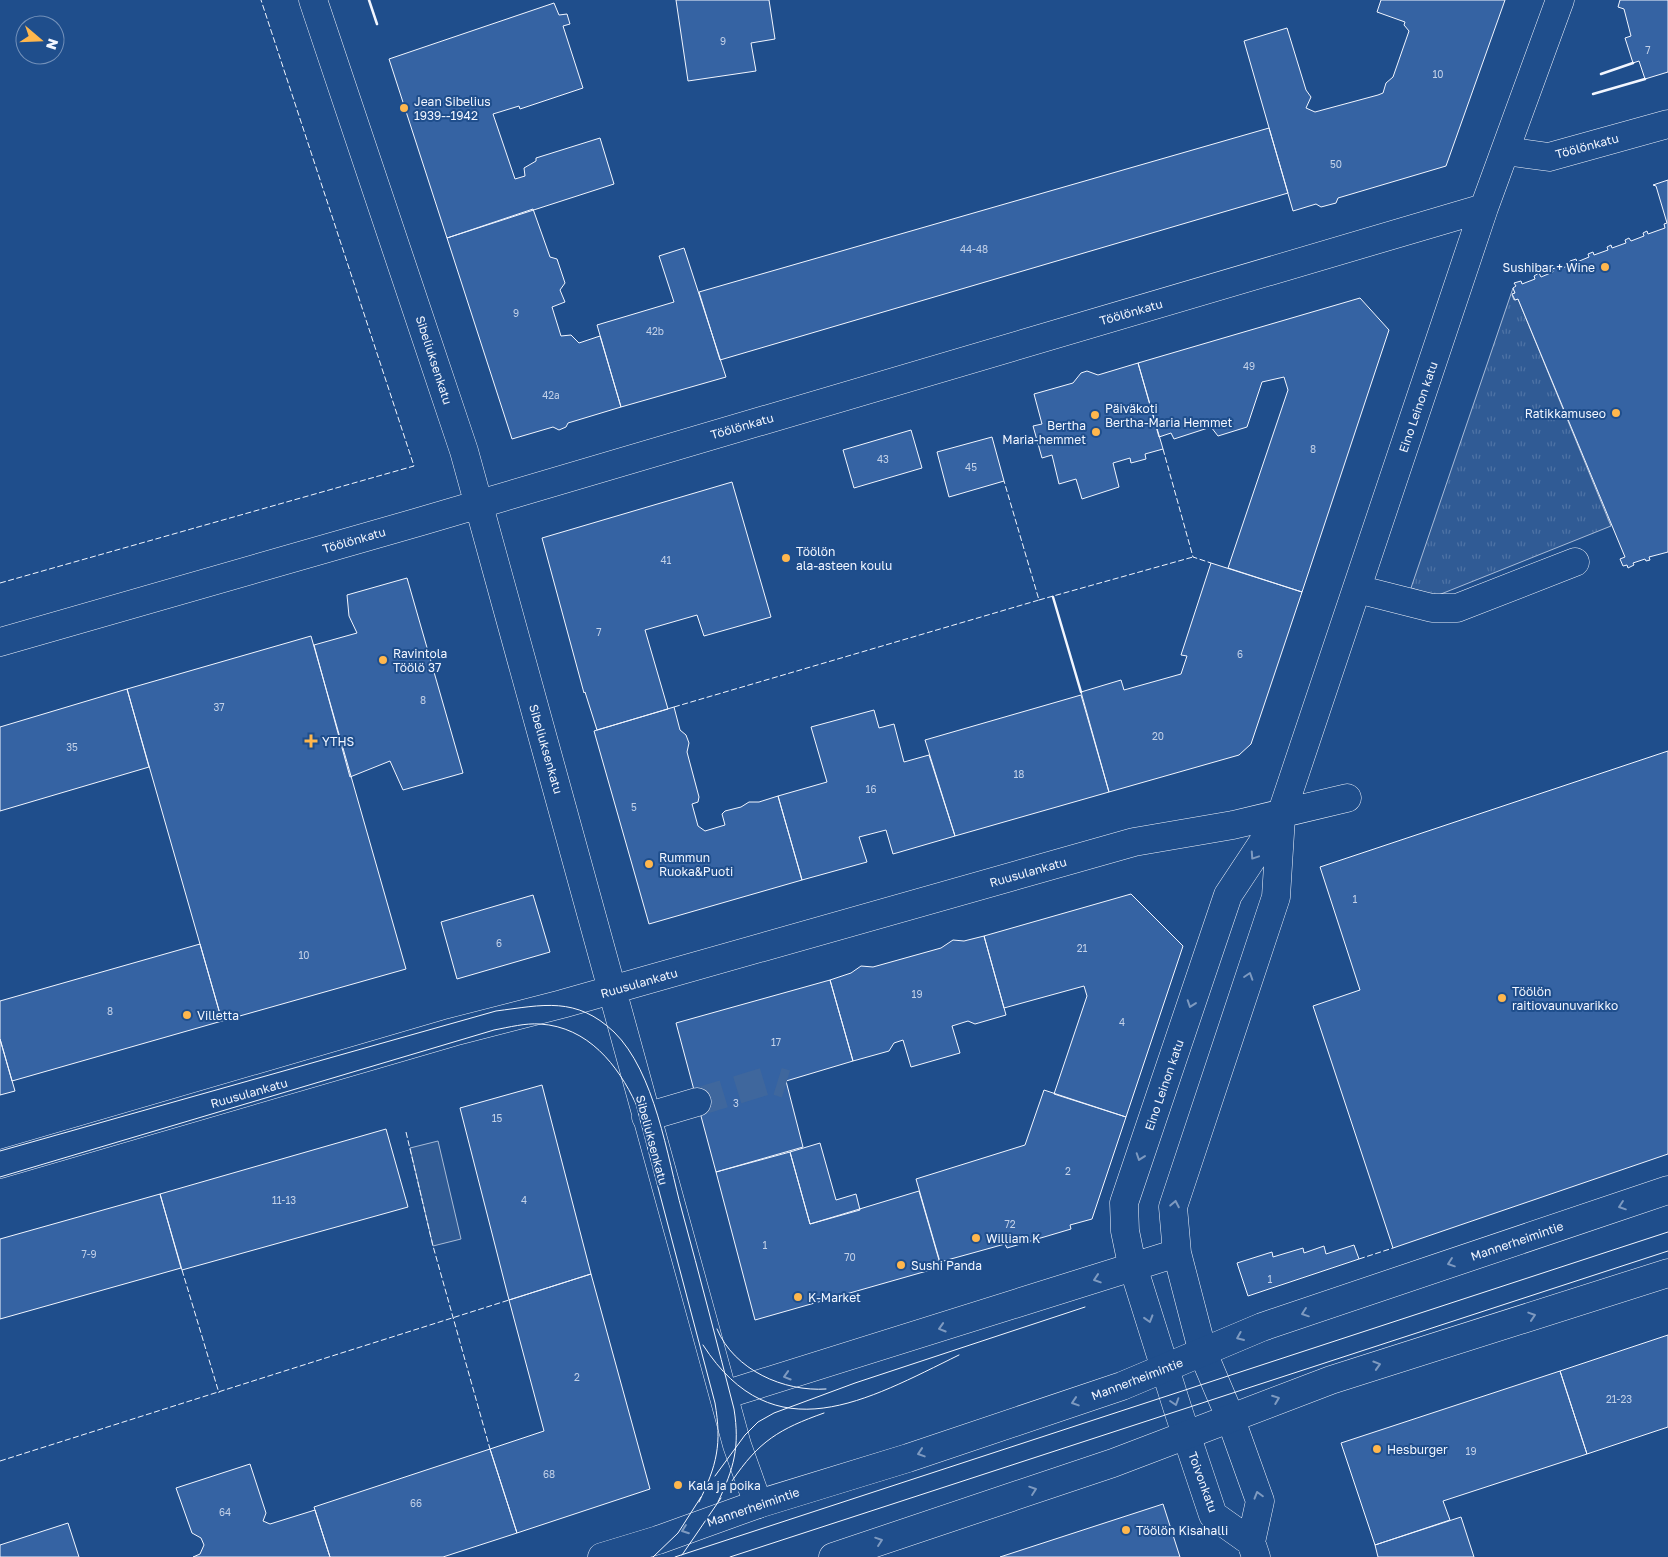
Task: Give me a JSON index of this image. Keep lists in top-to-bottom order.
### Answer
{
  "streets": {
    "street": [
      "Töölönkatu",
      "Sibeliuksenkatu",
      "Eino Leinon katu",
      "Ruusulankatu",
      "Mannerheimintie",
      "Toivonkatu"
    ]
  },
  "crossings": [
    ["Töölönkatu", "Sibeliuksenkatu"],
    ["Töölönkatu", "Eino Leinon katu"],
    ["Sibeliuksenkatu", "Ruusulankatu"],
    ["Sibeliuksenkatu", "Mannerheimintie"],
    ["Eino Leinon katu", "Ruusulankatu"],
    ["Eino Leinon katu", "Mannerheimintie"],
    ["Eino Leinon katu", "Toivonkatu"],
    ["Mannerheimintie", "Toivonkatu"]
  ],
  "places": {
    "other": [
      "Jean Sibelius 1939--1942",
      "Sushibar + Wine",
      "Ratikkamuseo",
      "Päiväkoti Bertha-Maria Hemmet",
      "Bertha Maria-hemmet",
      "Töölön ala-asteen koulu",
      "Ravintola Töölö 37",
      "Rummun Ruoka&Puoti",
      "Töölön raitiovaunuvarikko",
      "Villetta",
      "William K",
      "Sushi Panda",
      "K-Market",
      "Hesburger",
      "Kala ja poika",
      "Töölön Kisahalli"
    ],
    "health": ["YTHS"]
  },
  "house_numbers": [
    "9",
    "7",
    "10",
    "50",
    "44-48",
    "9",
    "42b",
    "49",
    "42a",
    "8",
    "43",
    "45",
    "41",
    "7",
    "6",
    "8",
    "37",
    "20",
    "35",
    "18",
    "16",
    "5",
    "1",
    "6",
    "21",
    "10",
    "19",
    "8",
    "4",
    "17",
    "3",
    "15",
    "2",
    "11-13",
    "4",
    "72",
    "1",
    "7-9",
    "70",
    "1",
    "2",
    "21-23",
    "19",
    "68",
    "66",
    "64"
  ],
  "north": "right"
}
